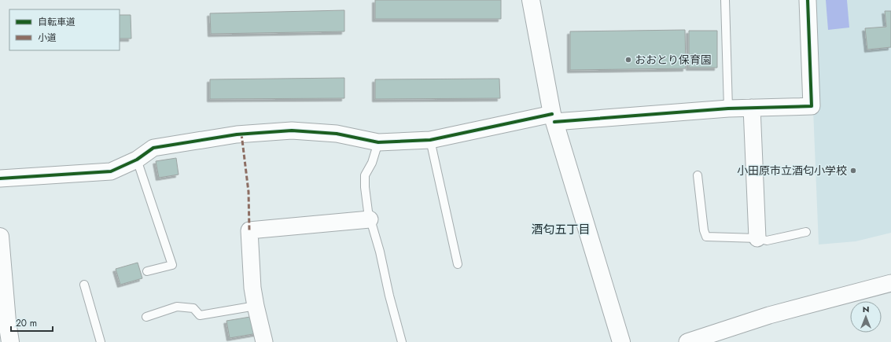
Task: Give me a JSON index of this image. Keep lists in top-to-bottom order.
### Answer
{
  "districts": ["酒匂五丁目"],
  "places": ["おおとり保育園", "小田原市立酒匂小学校"],
  "legend": ["自転車道", "小道"],
  "scale_bar": "20 m",
  "north": "top"
}
